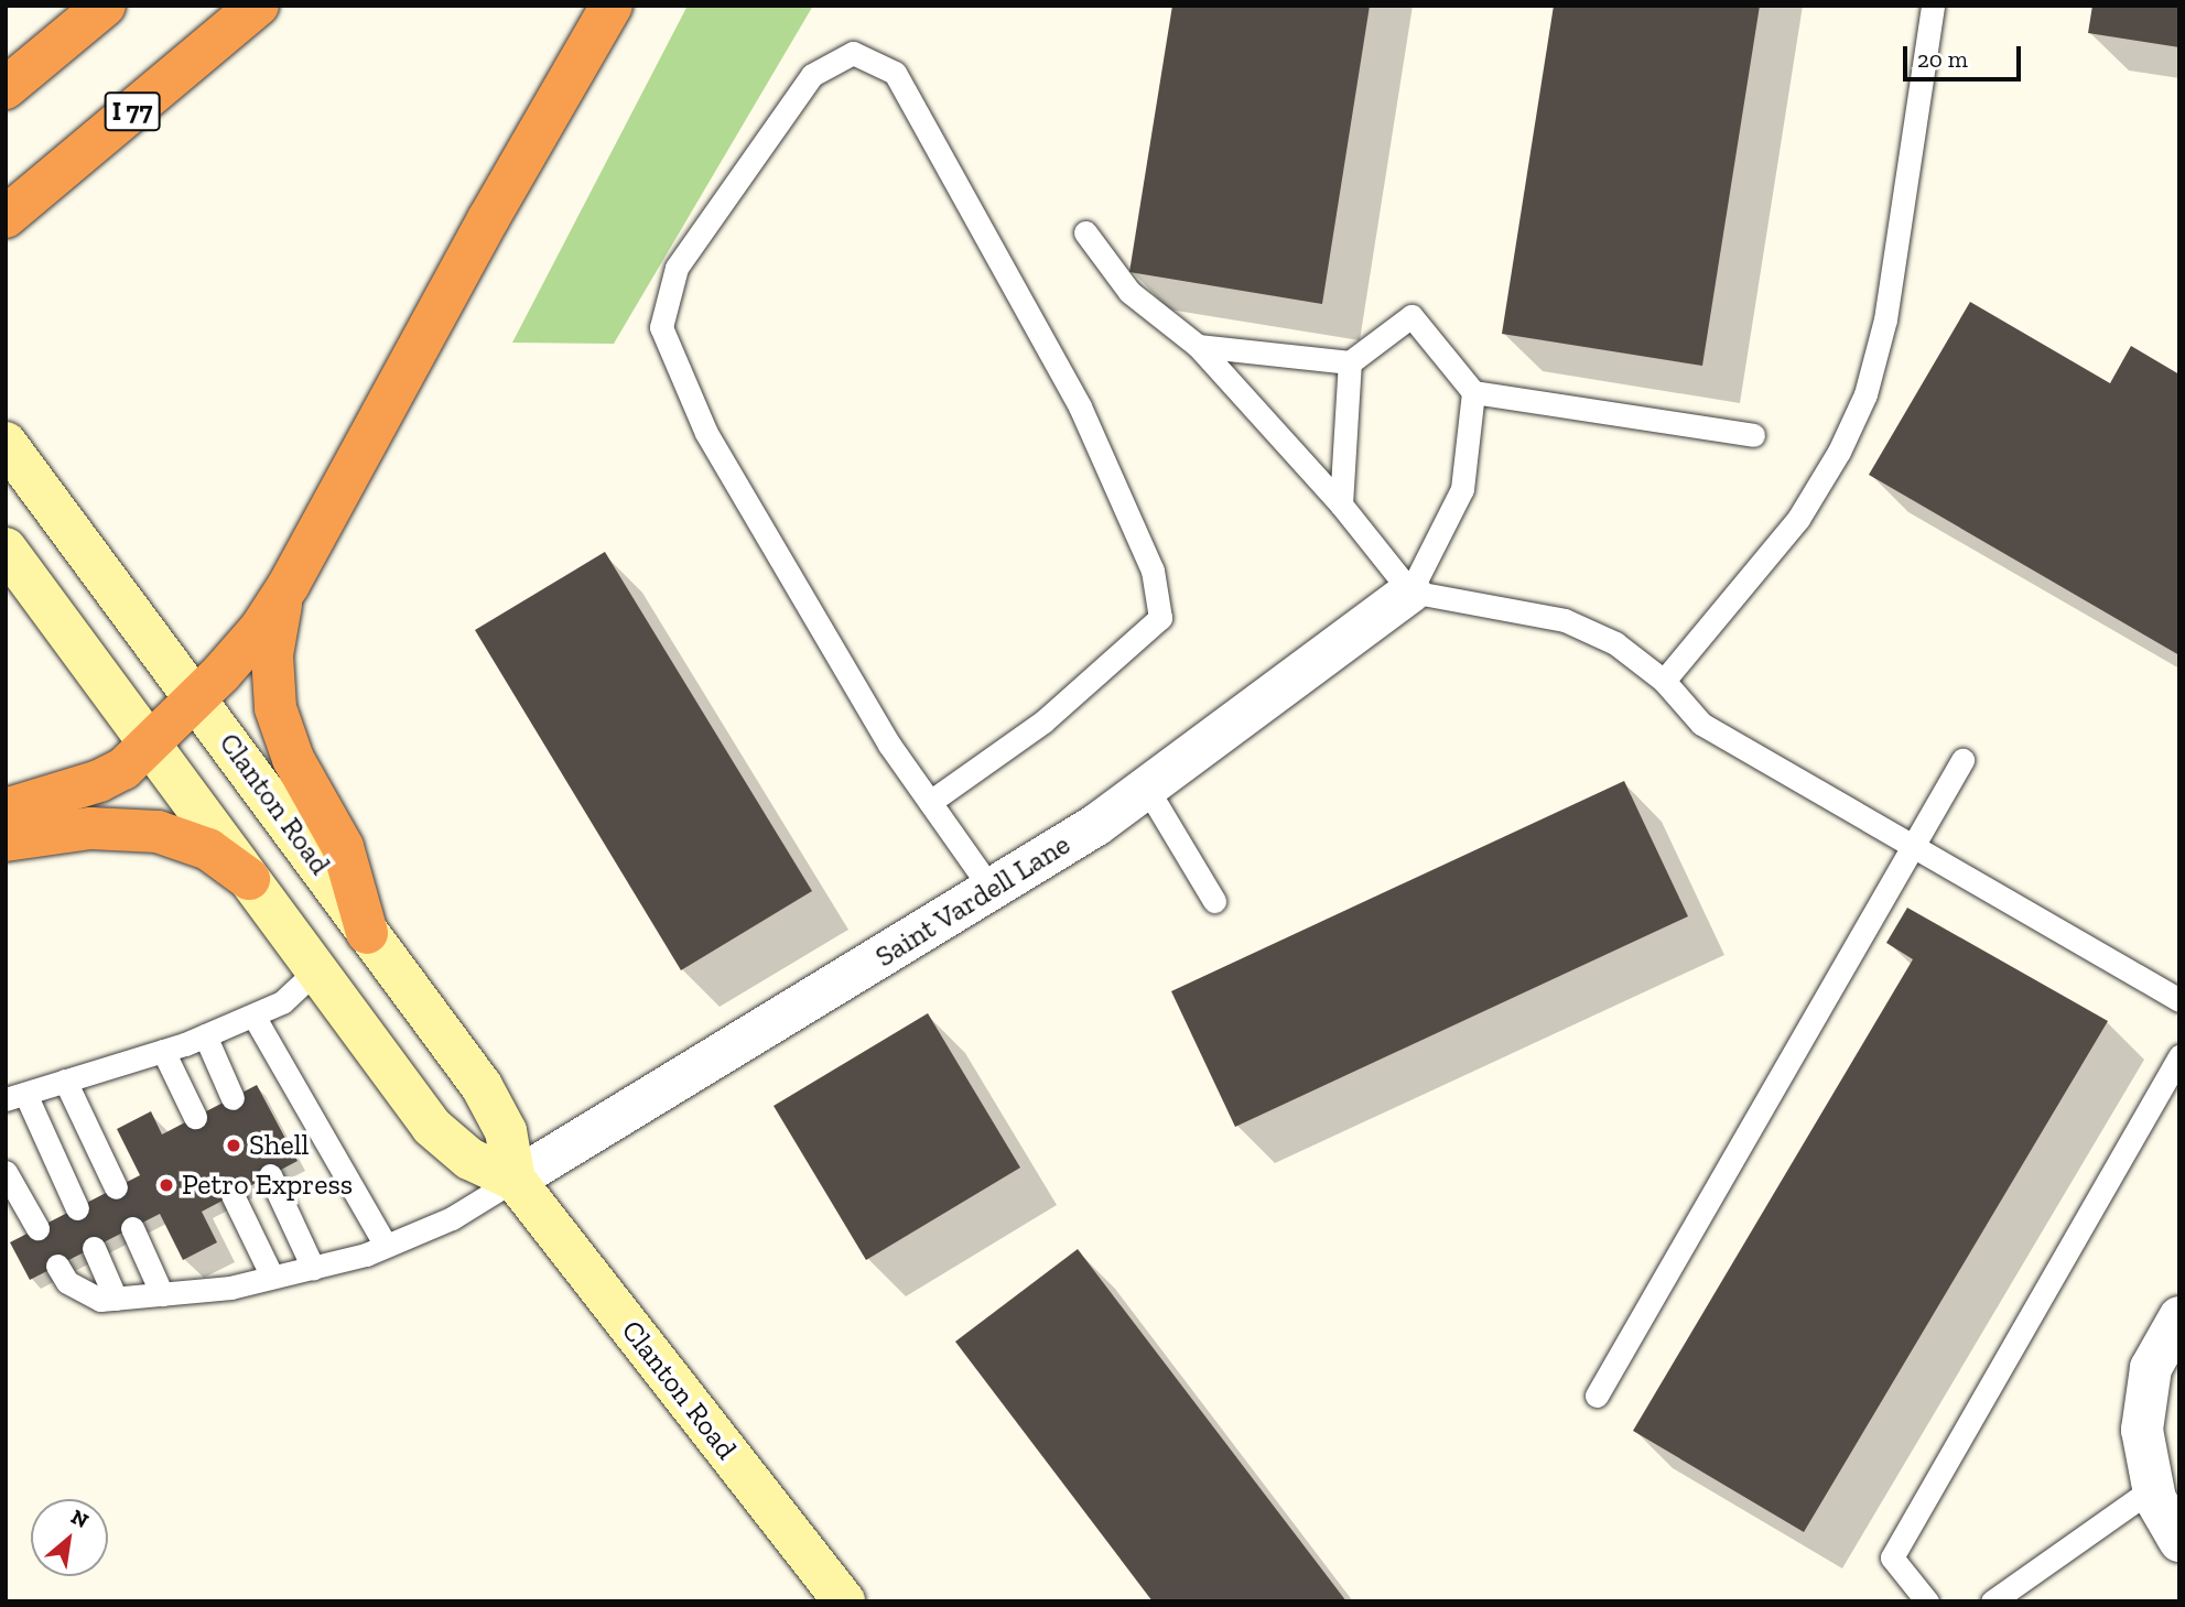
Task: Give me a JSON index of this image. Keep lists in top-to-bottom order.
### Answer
{
  "streets": {
    "highway": ["I 77"],
    "main road": ["Clanton Road"],
    "street": ["Saint Vardell Lane"]
  },
  "crossings": [
    ["Clanton Road", "Saint Vardell Lane"]
  ],
  "places": ["Shell", "Petro Express"],
  "scale_bar": "20 m",
  "north": "top right"
}
